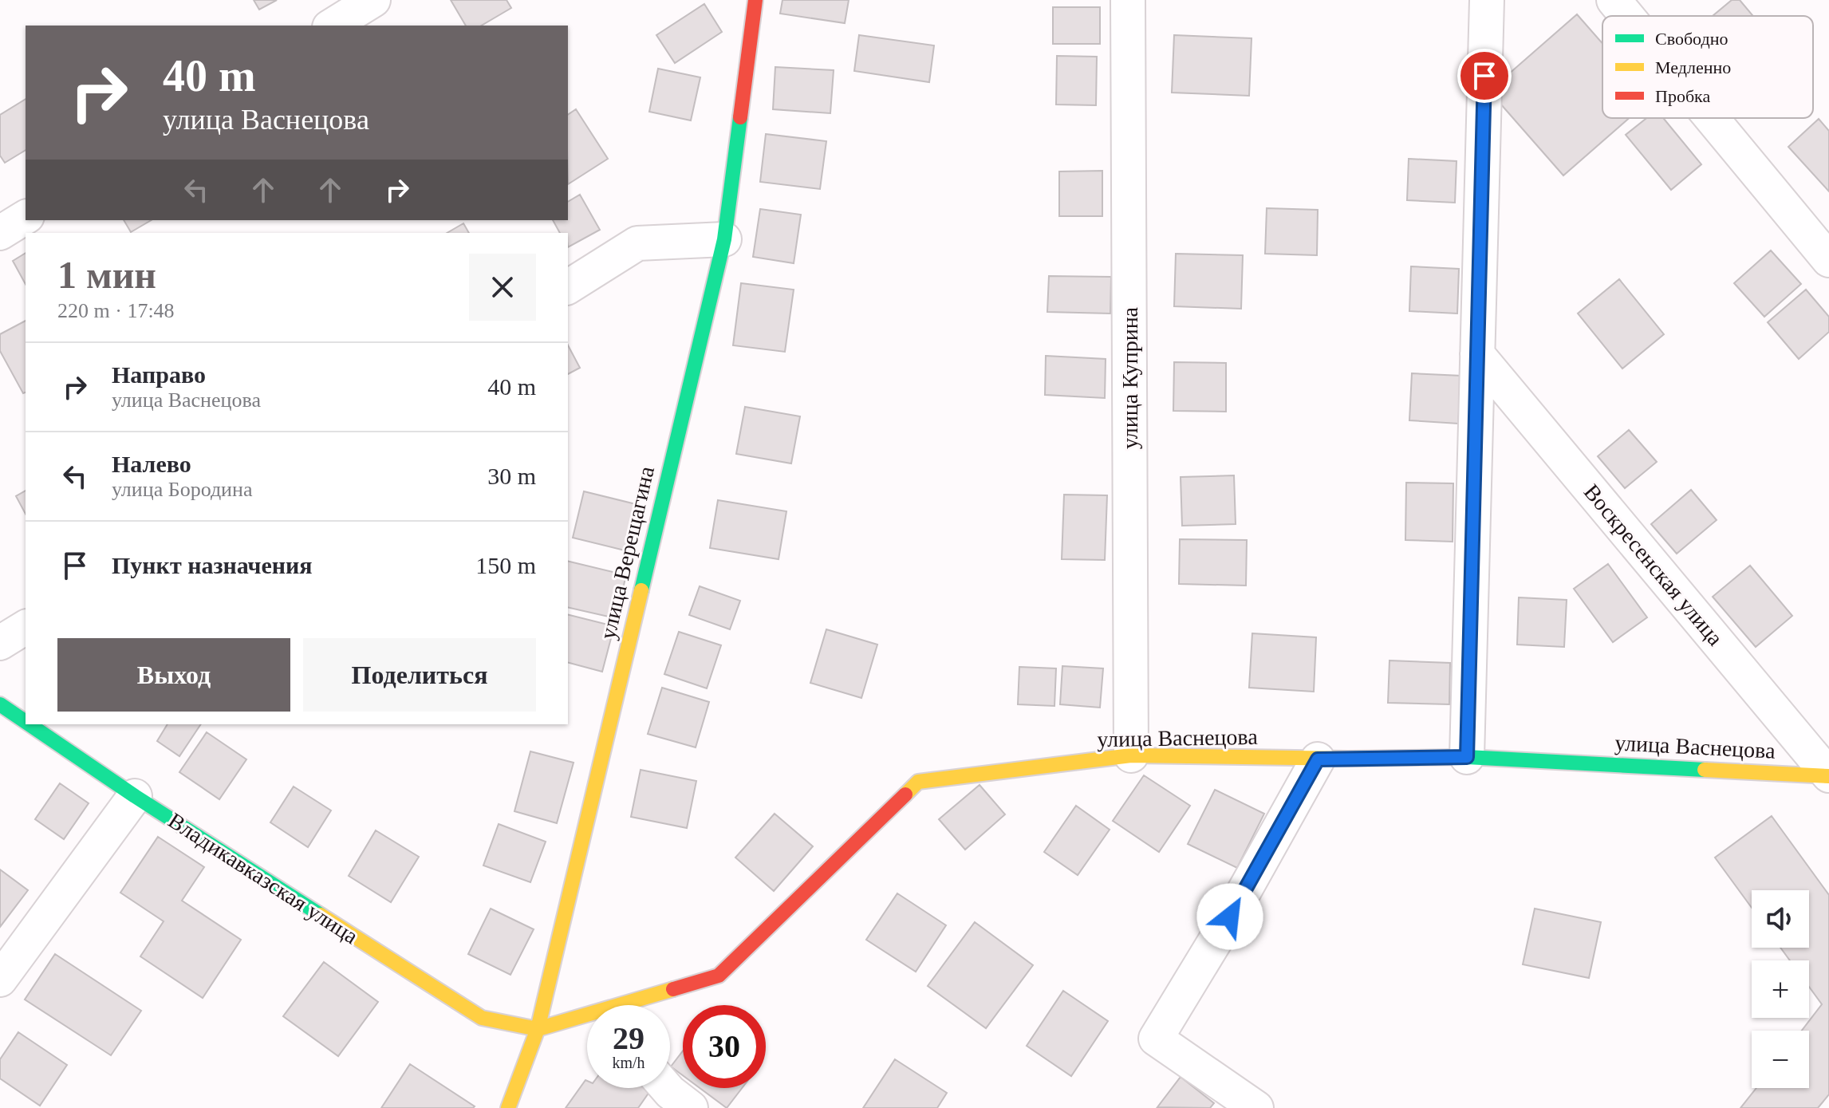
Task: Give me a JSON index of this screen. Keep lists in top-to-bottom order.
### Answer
{
  "streets": {
    "street": [
      "улица Куприна",
      "улица Верещагина",
      "Воскресенская улица",
      "улица Васнецова",
      "Владикавказская улица"
    ]
  },
  "crossings": [
    ["улица Куприна", "улица Васнецова"],
    ["улица Верещагина", "улица Васнецова"],
    ["улица Верещагина", "Владикавказская улица"],
    ["Воскресенская улица", "улица Васнецова"],
    ["улица Васнецова", "Владикавказская улица"]
  ],
  "legend": ["Свободно", "Медленно", "Пробка"],
  "page": {
    "turn": ["40 m", "улица Васнецова"],
    "heading": ["1 мин", "220 m · 17:48"],
    "list": [
      {
        "name": "Направо",
        "note": "улица Васнецова",
        "value": "40 m"
      },
      {
        "name": "Налево",
        "note": "улица Бородина",
        "value": "30 m"
      },
      {
        "name": "Пункт назначения",
        "value": "150 m"
      }
    ],
    "buttons": ["Выход", "Поделиться"],
    "map_buttons": ["+", "−"],
    "speed": "29 km/h",
    "limit": "30"
  }
}
